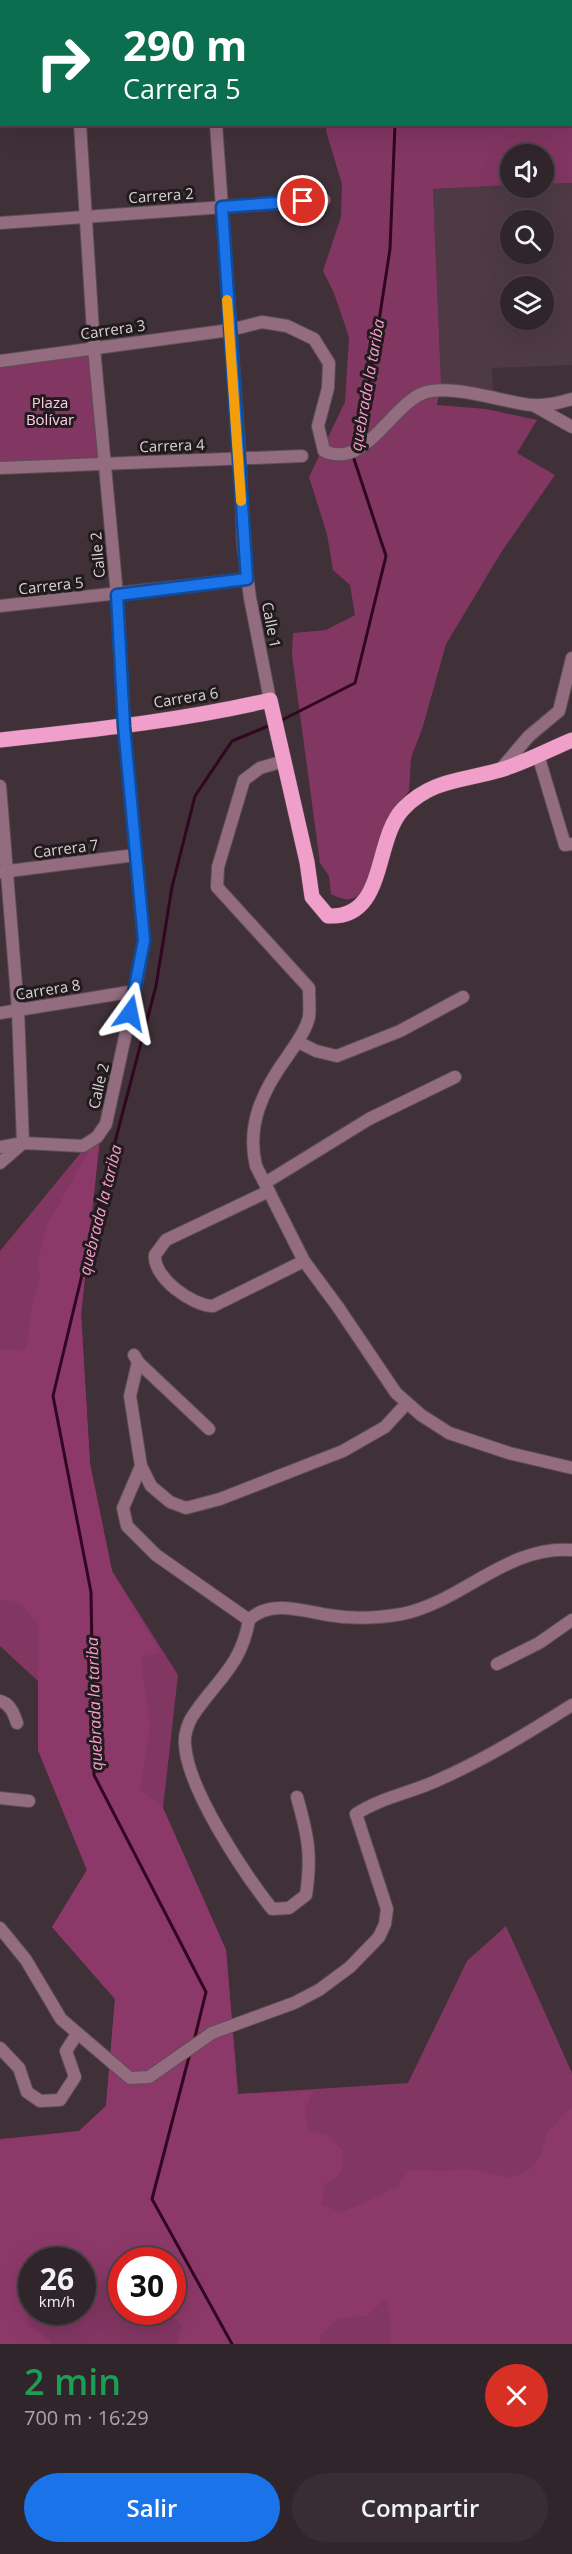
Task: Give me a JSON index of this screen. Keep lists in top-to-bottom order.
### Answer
{
  "streets": {
    "main road": ["Carrera 6"],
    "street": [
      "Carrera 2",
      "Carrera 3",
      "Carrera 4",
      "Calle 2",
      "Carrera 5",
      "Calle 1",
      "Carrera 7",
      "Carrera 8"
    ]
  },
  "crossings": [
    ["Carrera 2", "Calle 2"],
    ["Carrera 2", "Calle 1"],
    ["Carrera 3", "Calle 2"],
    ["Carrera 3", "Calle 1"],
    ["Carrera 4", "Calle 2"],
    ["Carrera 4", "Calle 1"],
    ["Calle 2", "Carrera 5"],
    ["Calle 2", "Carrera 6"],
    ["Calle 2", "Carrera 7"],
    ["Calle 2", "Carrera 8"],
    ["Carrera 5", "Calle 1"],
    ["Calle 1", "Carrera 6"]
  ],
  "water": ["quebrada la tariba"],
  "parks": ["Plaza Bolívar"],
  "page": {
    "turn": ["290 m", "Carrera 5"],
    "speed": "26 km/h",
    "limit": "30",
    "heading": ["2 min", "700 m · 16:29"],
    "buttons": ["Salir", "Compartir"]
  }
}
